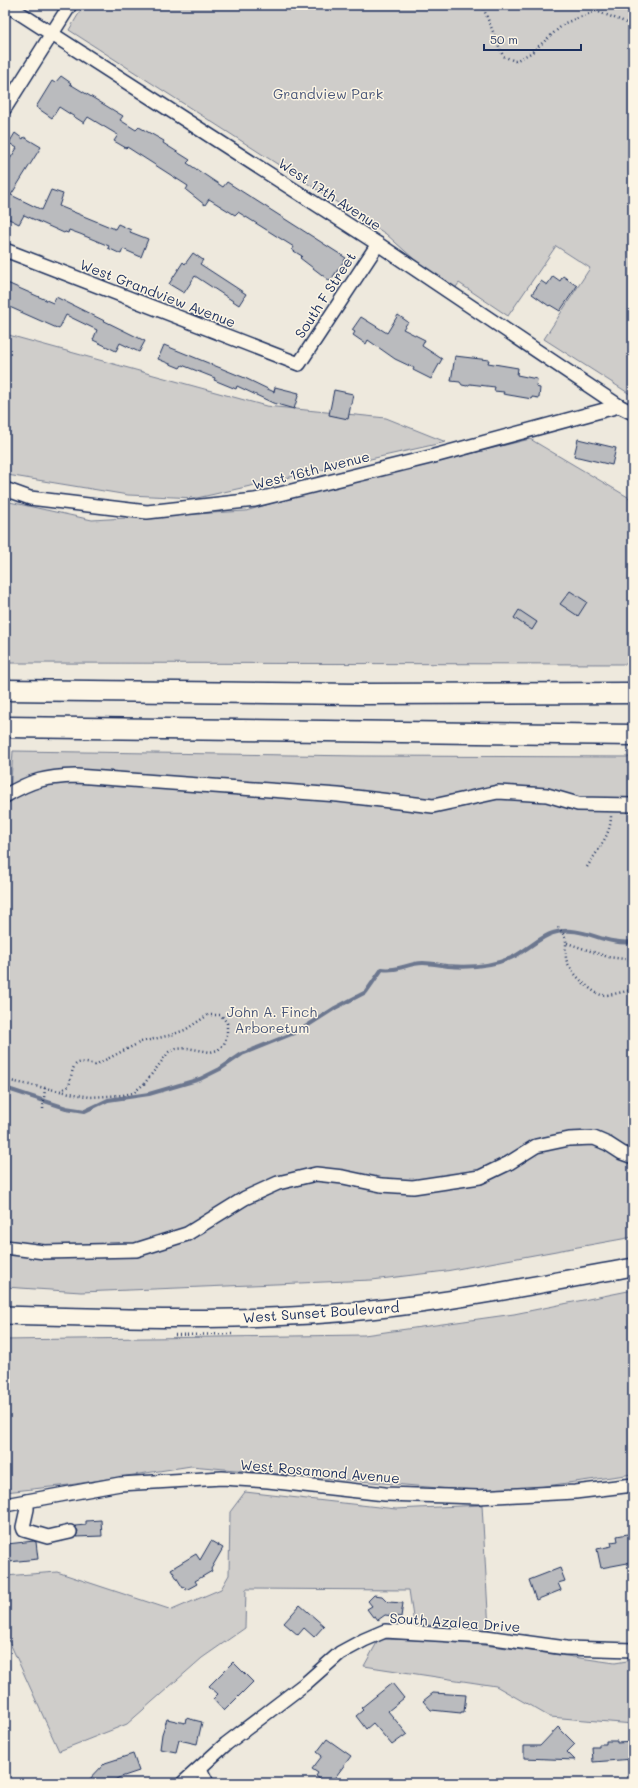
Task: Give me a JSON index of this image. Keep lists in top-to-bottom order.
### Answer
{
  "streets": {
    "main road": ["West Sunset Boulevard"],
    "street": [
      "West 17th Avenue",
      "West Grandview Avenue",
      "South F Street",
      "West 16th Avenue",
      "West Rosamond Avenue",
      "South Azalea Drive"
    ]
  },
  "crossings": [
    ["West 17th Avenue", "South F Street"],
    ["West 17th Avenue", "West 16th Avenue"],
    ["West Grandview Avenue", "South F Street"]
  ],
  "parks": ["Grandview Park", "John A. Finch Arboretum"],
  "scale_bar": "50 m"
}
